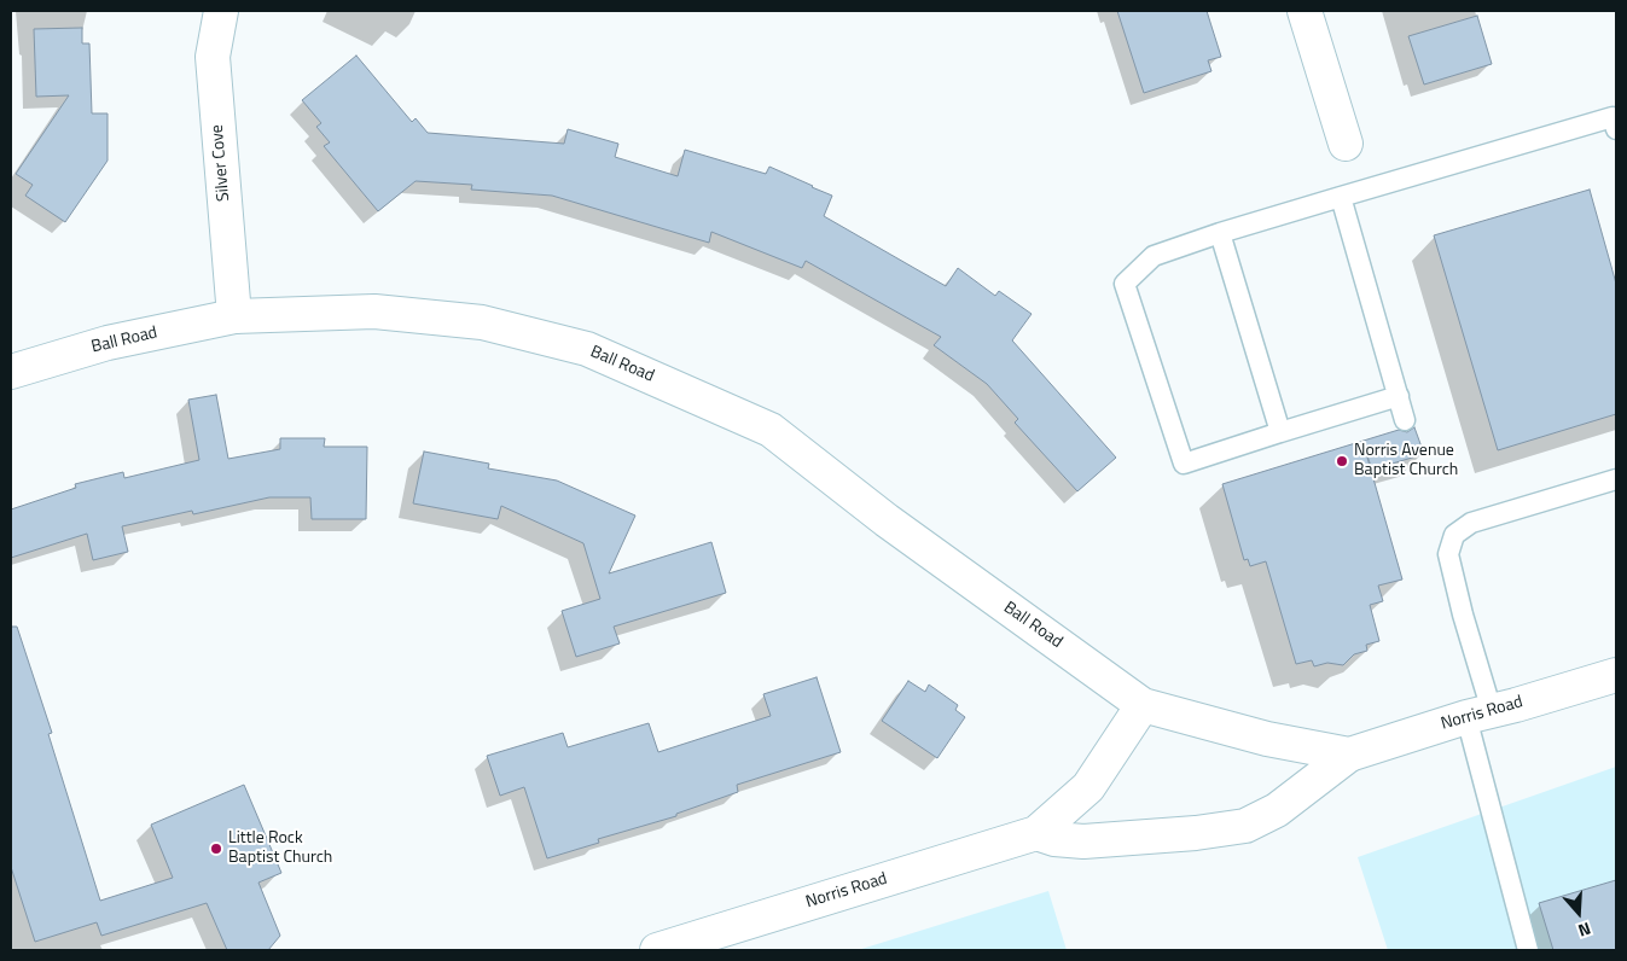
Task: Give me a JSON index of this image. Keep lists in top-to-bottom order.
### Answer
{
  "streets": {
    "main road": ["Silver Cove", "Ball Road", "Norris Road"]
  },
  "crossings": [
    ["Silver Cove", "Ball Road"],
    ["Ball Road", "Norris Road"]
  ],
  "places": ["Norris Avenue Baptist Church", "Little Rock Baptist Church"],
  "north": "bottom"
}
